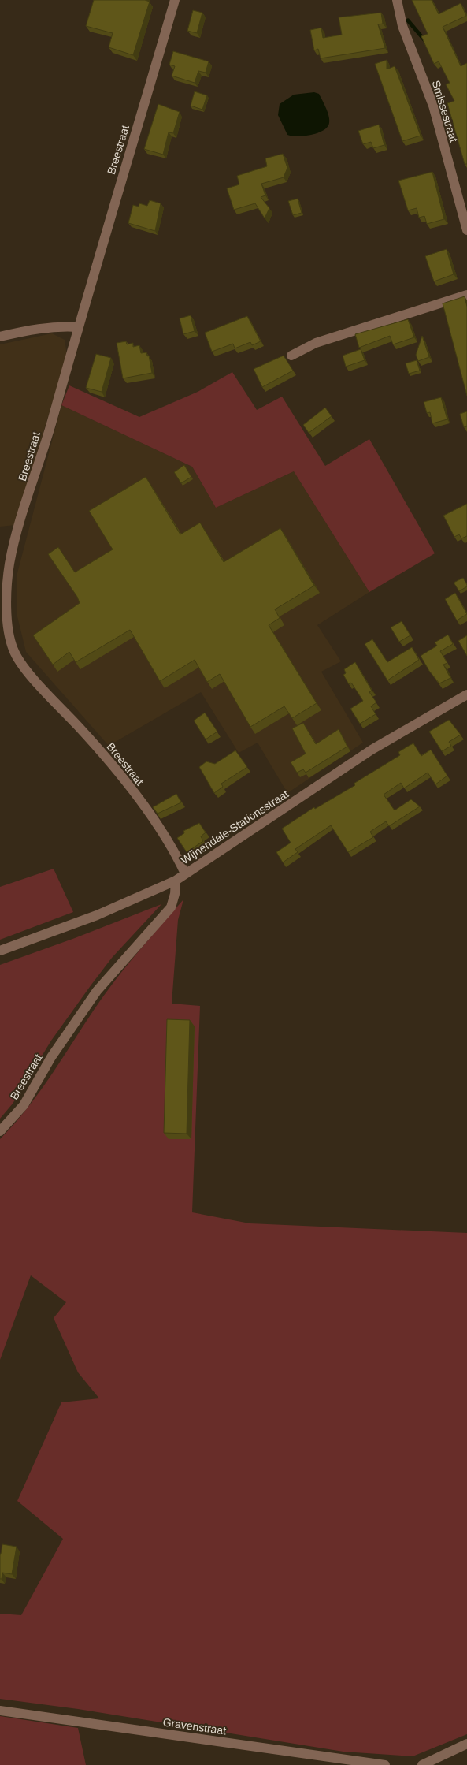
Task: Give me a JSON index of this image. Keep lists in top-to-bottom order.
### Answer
{
  "streets": {
    "street": [
      "Smissestraat",
      "Breestraat",
      "Wijnendale-Stationsstraat",
      "Gravenstraat"
    ]
  },
  "crossings": [
    ["Breestraat", "Wijnendale-Stationsstraat"]
  ]
}
